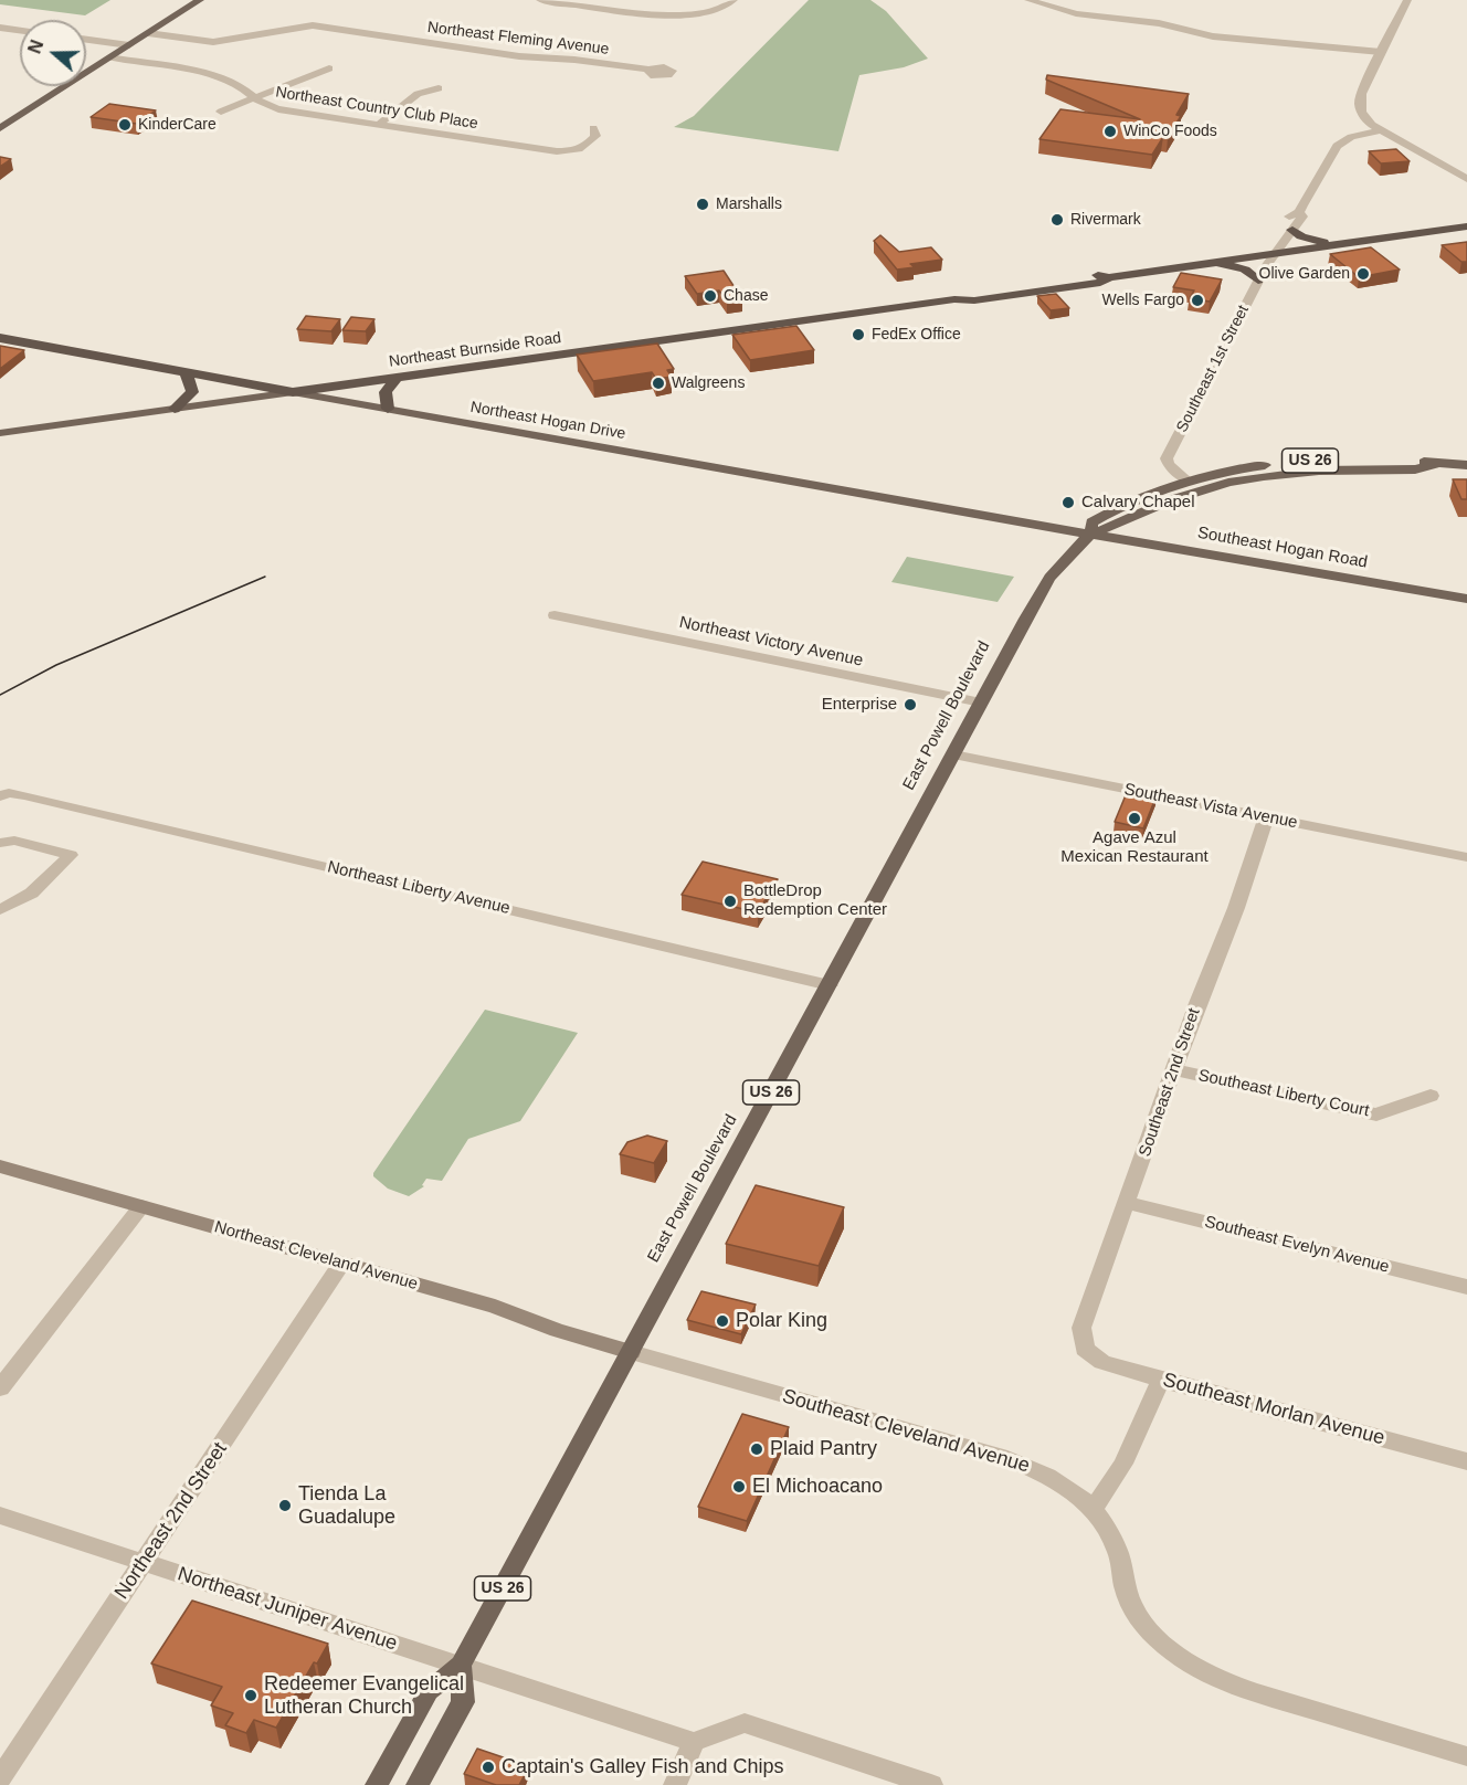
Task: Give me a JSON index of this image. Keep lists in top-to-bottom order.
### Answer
{
  "streets": {
    "highway": ["Northeast Burnside Road", "Northeast Hogan Drive"],
    "main road": [
      "US 26",
      "Southeast Hogan Road",
      "East Powell Boulevard",
      "Northeast Cleveland Avenue"
    ],
    "street": [
      "Northeast Fleming Avenue",
      "Northeast Country Club Place",
      "Southeast 1st Street",
      "Northeast Victory Avenue",
      "Southeast Vista Avenue",
      "Northeast Liberty Avenue",
      "Southeast 2nd Street",
      "Southeast Liberty Court",
      "Southeast Evelyn Avenue",
      "Southeast Morlan Avenue",
      "Southeast Cleveland Avenue",
      "Northeast 2nd Street",
      "Northeast Juniper Avenue"
    ]
  },
  "crossings": [
    ["Northeast Burnside Road", "Southeast 1st Street"],
    ["Northeast Burnside Road", "Northeast Hogan Drive"],
    ["Southeast 1st Street", "East Powell Boulevard"],
    ["Northeast Hogan Drive", "Southeast Hogan Road"],
    ["Northeast Hogan Drive", "East Powell Boulevard"],
    ["Southeast Hogan Road", "East Powell Boulevard"],
    ["Northeast Victory Avenue", "East Powell Boulevard"],
    ["East Powell Boulevard", "Southeast Vista Avenue"],
    ["East Powell Boulevard", "Northeast Liberty Avenue"],
    ["East Powell Boulevard", "Northeast Cleveland Avenue"],
    ["East Powell Boulevard", "Southeast Cleveland Avenue"],
    ["East Powell Boulevard", "Northeast Juniper Avenue"],
    ["Southeast Vista Avenue", "Southeast 2nd Street"],
    ["Southeast 2nd Street", "Southeast Liberty Court"],
    ["Southeast 2nd Street", "Southeast Evelyn Avenue"],
    ["Southeast 2nd Street", "Southeast Morlan Avenue"],
    ["Northeast Cleveland Avenue", "Southeast Cleveland Avenue"],
    ["Northeast Cleveland Avenue", "Northeast 2nd Street"],
    ["Northeast 2nd Street", "Northeast Juniper Avenue"]
  ],
  "places": [
    "KinderCare",
    "WinCo Foods",
    "Marshalls",
    "Rivermark",
    "Olive Garden",
    "Chase",
    "Wells Fargo",
    "FedEx Office",
    "Walgreens",
    "Calvary Chapel",
    "Enterprise",
    "Agave Azul Mexican Restaurant",
    "BottleDrop Redemption Center",
    "Polar King",
    "Plaid Pantry",
    "El Michoacano",
    "Tienda La Guadalupe",
    "Redeemer Evangelical Lutheran Church",
    "Captain's Galley Fish and Chips"
  ],
  "north": "left"
}
